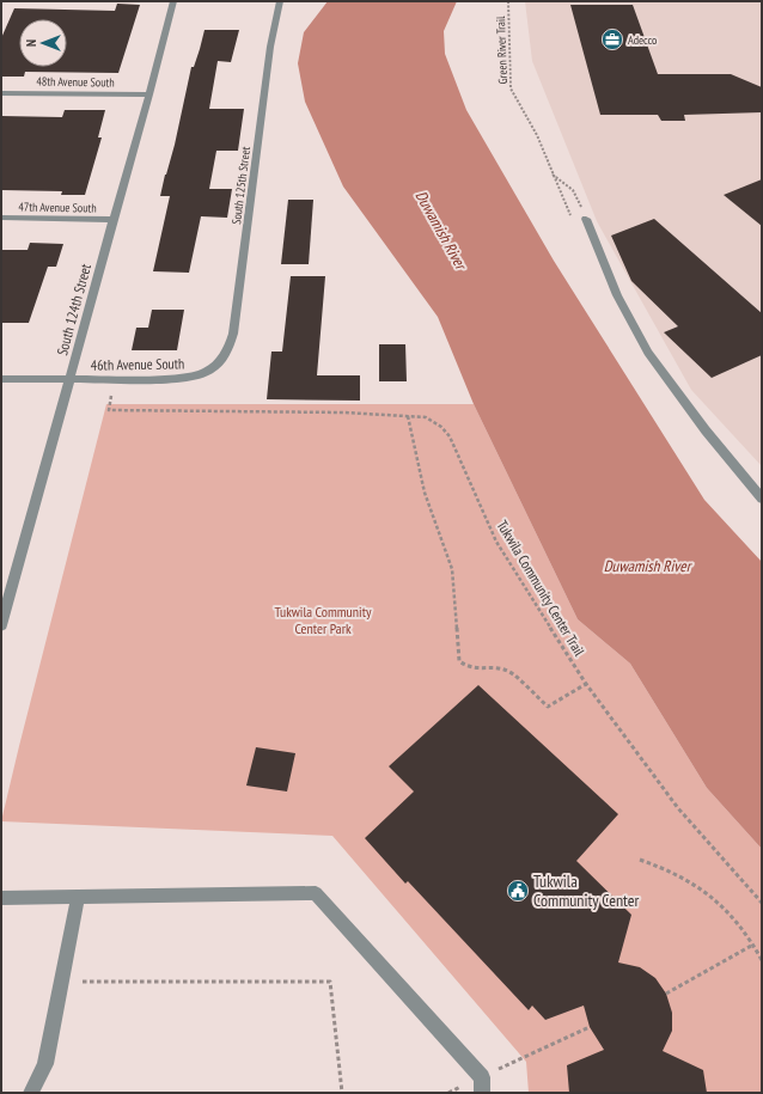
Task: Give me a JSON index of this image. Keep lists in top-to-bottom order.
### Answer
{
  "streets": {
    "street": [
      "48th Avenue South",
      "South 125th Street",
      "47th Avenue South",
      "South 124th Street",
      "46th Avenue South"
    ],
    "path": ["Green River Trail", "Tukwila Community Center Trail"]
  },
  "crossings": [
    ["48th Avenue South", "South 124th Street"],
    ["South 125th Street", "46th Avenue South"],
    ["47th Avenue South", "South 124th Street"],
    ["South 124th Street", "46th Avenue South"],
    ["46th Avenue South", "Tukwila Community Center Trail"]
  ],
  "water": ["Duwamish River"],
  "parks": ["Tukwila Community Center Park"],
  "places": {
    "office": ["Adecco"],
    "public building": ["Tukwila Community Center"]
  },
  "north": "left"
}
